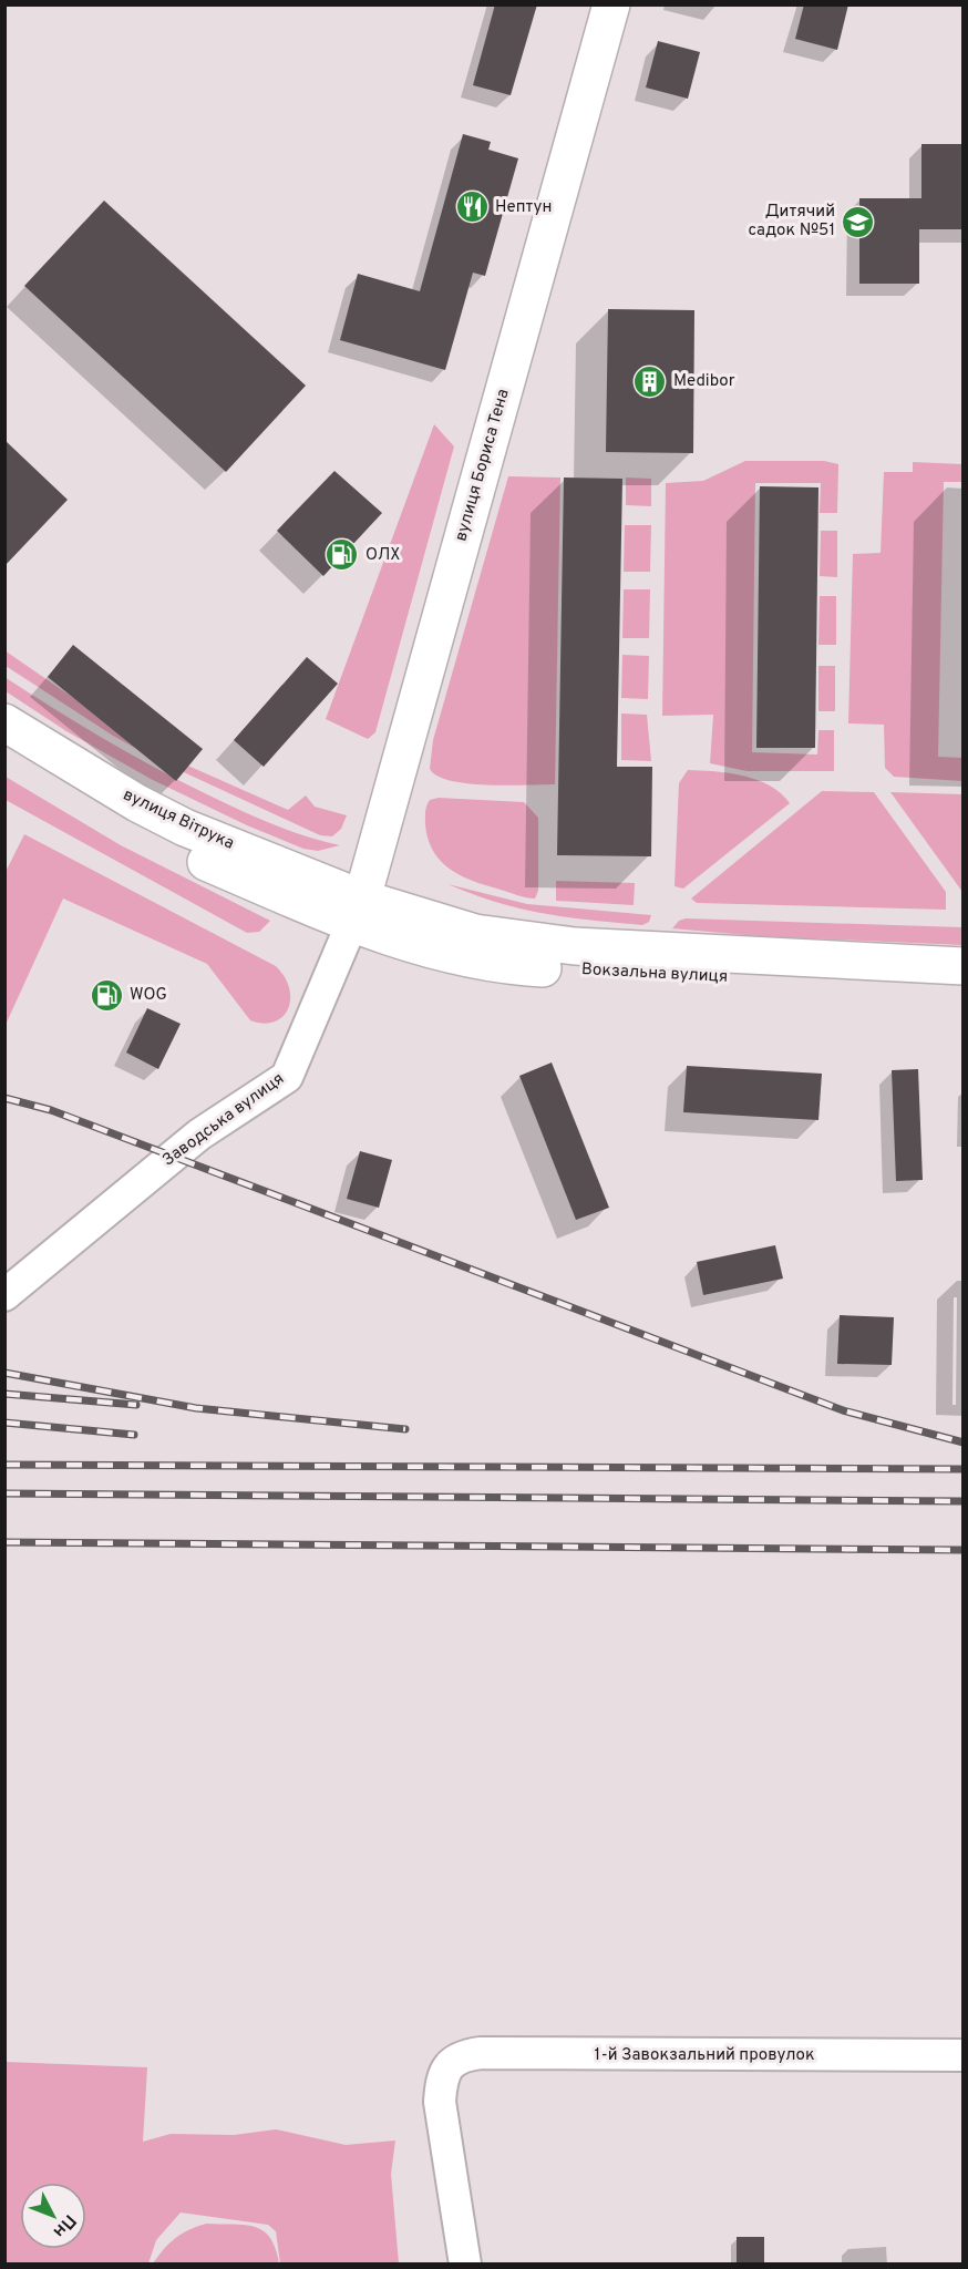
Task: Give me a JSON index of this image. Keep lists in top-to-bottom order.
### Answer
{
  "streets": {
    "main road": ["вулиця Бориса Тена", "вулиця Вітрука", "Вокзальна вулиця"],
    "street": ["Заводська вулиця", "1-й Завокзальний провулок"]
  },
  "crossings": [
    ["вулиця Бориса Тена", "вулиця Вітрука"],
    ["вулиця Бориса Тена", "Вокзальна вулиця"],
    ["вулиця Бориса Тена", "Заводська вулиця"],
    ["вулиця Вітрука", "Вокзальна вулиця"],
    ["вулиця Вітрука", "Заводська вулиця"],
    ["Вокзальна вулиця", "Заводська вулиця"]
  ],
  "places": {
    "restaurant": ["Нептун"],
    "school or university": ["Дитячий садок №51"],
    "building": ["Medibor"],
    "fuel station": ["ОЛХ", "WOG"]
  },
  "north": "bottom right"
}
